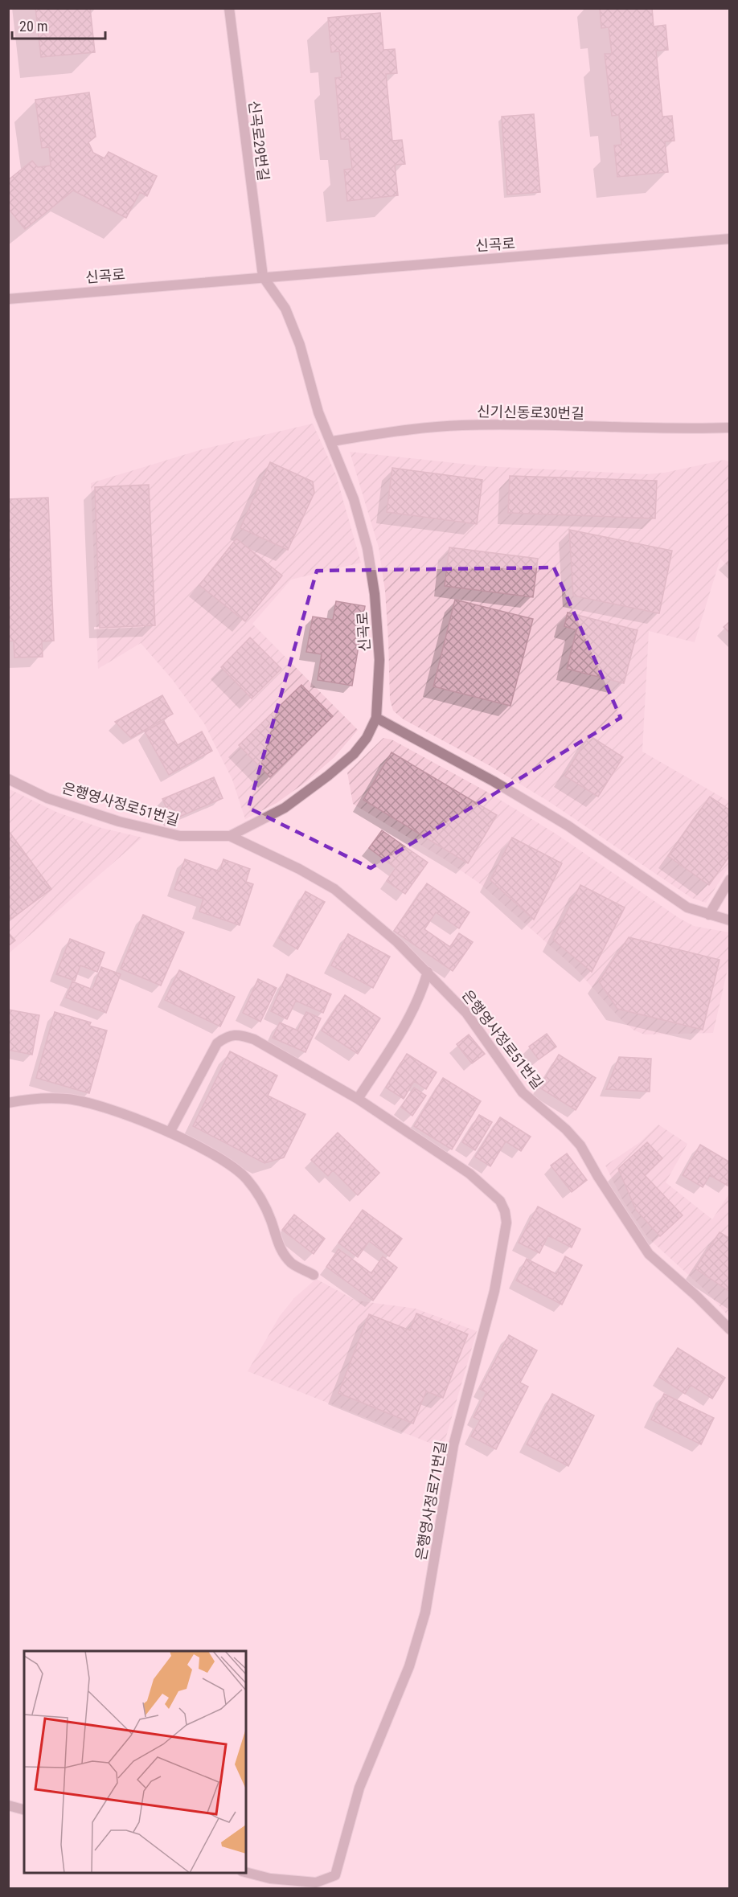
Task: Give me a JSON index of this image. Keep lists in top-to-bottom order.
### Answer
{
  "streets": {
    "street": [
      "신곡로29번길",
      "신곡로",
      "신기신동로30번길",
      "은행영사정로51번길",
      "은행영사정로71번길"
    ]
  },
  "crossings": [
    ["신곡로29번길", "신곡로"],
    ["신곡로", "신기신동로30번길"],
    ["신곡로", "은행영사정로51번길"]
  ],
  "scale_bar": "20 m"
}
